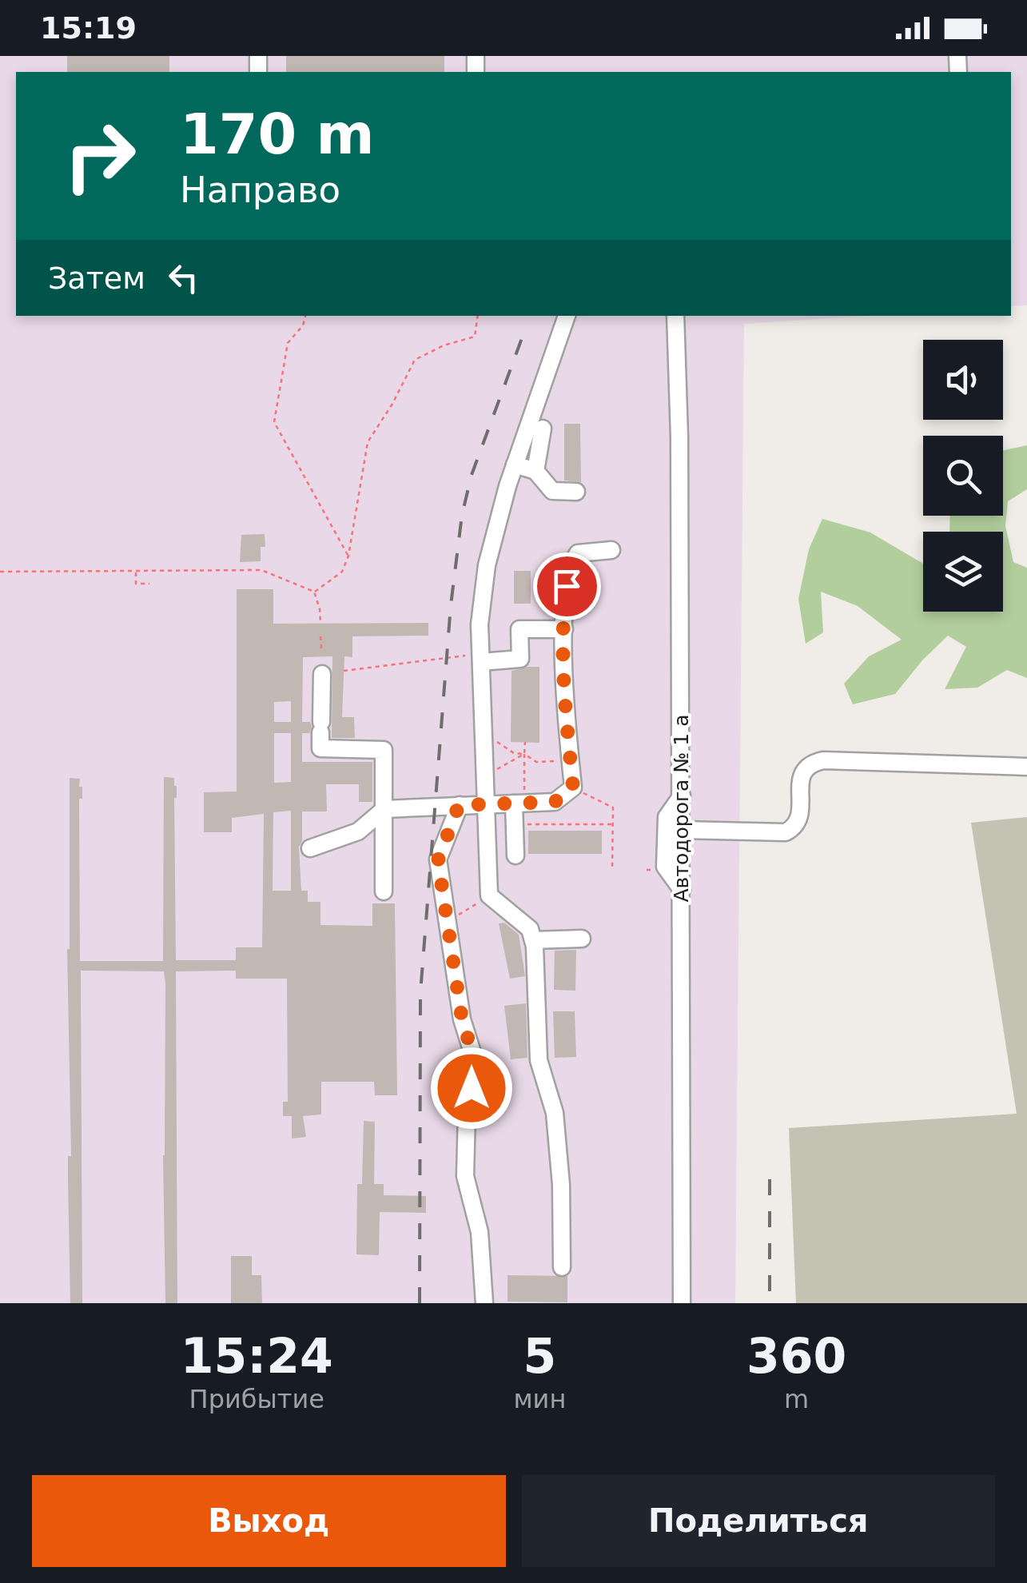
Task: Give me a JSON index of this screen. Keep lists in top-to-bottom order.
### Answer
{
  "streets": {
    "street": ["Автодорога № 1 а"]
  },
  "page": {
    "status": "15:19",
    "turn": ["170 m", "Направо"],
    "then": "Затем",
    "eta": [
      "15:24",
      "Прибытие",
      "5",
      "мин",
      "360",
      "m"
    ],
    "buttons": ["Выход", "Поделиться"]
  }
}
